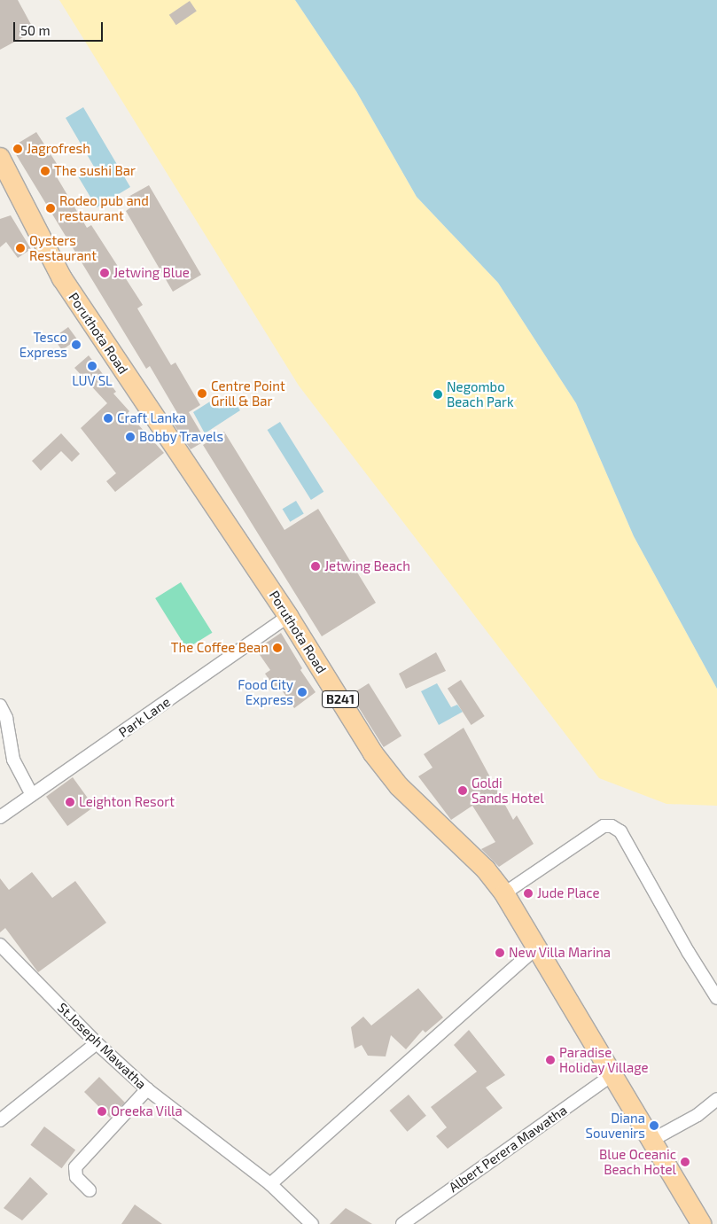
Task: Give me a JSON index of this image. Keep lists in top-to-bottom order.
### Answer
{
  "streets": {
    "main road": ["Poruthota Road", "B241"],
    "street": ["Park Lane", "St.Joseph Mawatha", "Albert Perera Mawatha"]
  },
  "crossings": [
    ["Poruthota Road", "Park Lane"],
    ["Poruthota Road", "Albert Perera Mawatha"]
  ],
  "places": [
    "Jagrofresh",
    "The sushi Bar",
    "Rodeo pub and restaurant",
    "Oysters Restaurant",
    "Jetwing Blue",
    "Tesco Express",
    "LUV SL",
    "Centre Point Grill & Bar",
    "Negombo Beach Park",
    "Craft Lanka",
    "Bobby Travels",
    "Jetwing Beach",
    "The Coffee Bean",
    "Food City Express",
    "Goldi Sands Hotel",
    "Leighton Resort",
    "Jude Place",
    "New Villa Marina",
    "Paradise Holiday Village",
    "Oreeka Villa",
    "Diana Souvenirs",
    "Blue Oceanic Beach Hotel"
  ],
  "scale_bar": "50 m"
}
